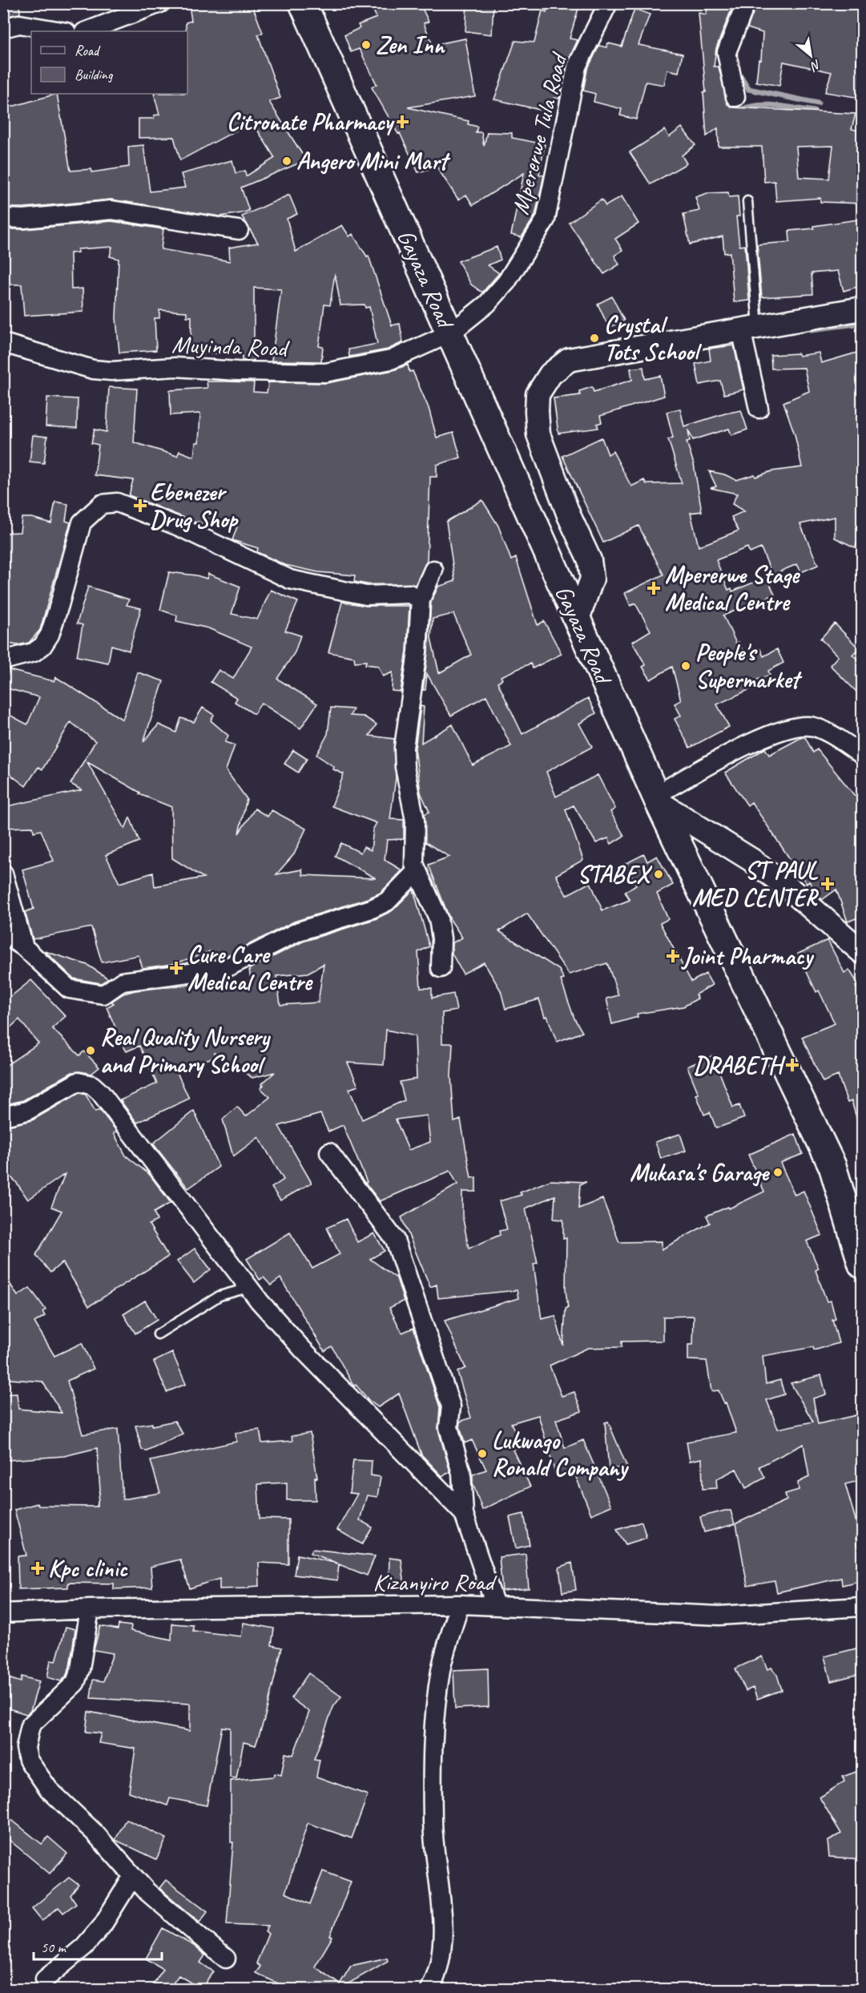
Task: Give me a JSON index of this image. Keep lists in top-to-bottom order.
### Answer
{
  "streets": {
    "main road": ["Gayaza Road"],
    "street": ["Mpererwe Tula Road", "Muyinda Road", "Kizanyiro Road"]
  },
  "crossings": [
    ["Mpererwe Tula Road", "Gayaza Road"],
    ["Mpererwe Tula Road", "Muyinda Road"],
    ["Gayaza Road", "Muyinda Road"]
  ],
  "places": {
    "other": [
      "Zen Inn",
      "Angero Mini Mart",
      "Crystal Tots School",
      "People's Supermarket",
      "STABEX",
      "Real Quality Nursery and Primary School",
      "Mukasa's Garage",
      "Lukwago Ronald Company"
    ],
    "health": [
      "Citronate Pharmacy",
      "Ebenezer Drug Shop",
      "Mpererwe Stage Medical Centre",
      "ST PAUL MED CENTER",
      "Joint Pharmacy",
      "Cure Care Medical Centre",
      "DRABETH",
      "Kpc clinic"
    ]
  },
  "legend": ["Road", "Building"],
  "scale_bar": "50 m",
  "north": "bottom right"
}
